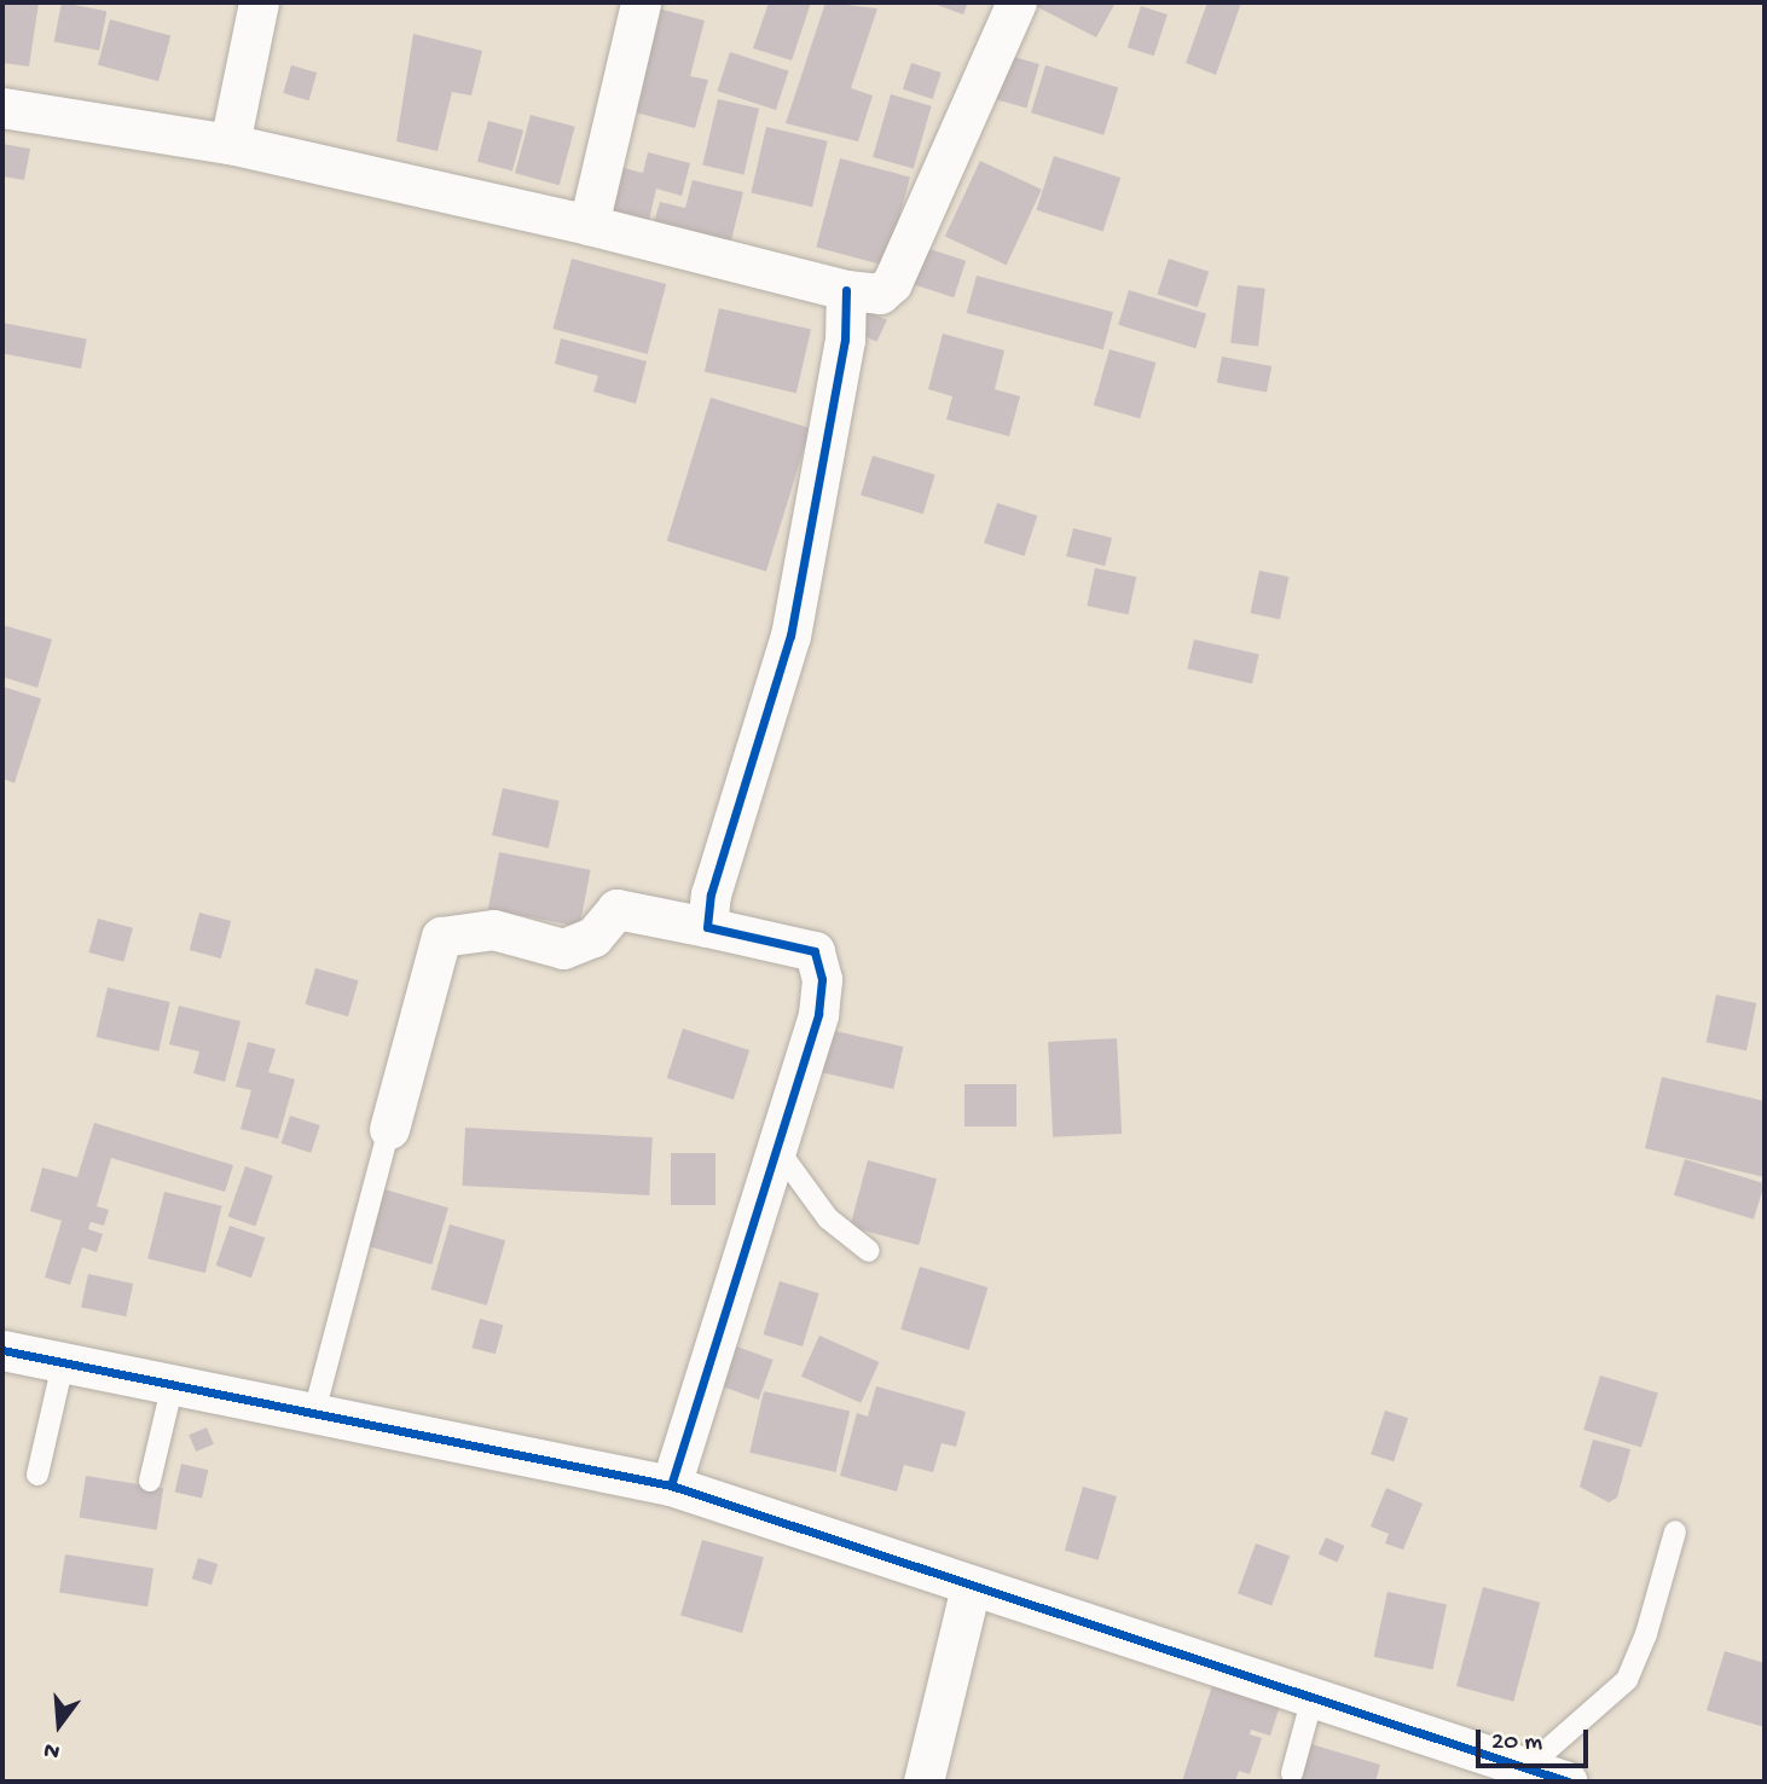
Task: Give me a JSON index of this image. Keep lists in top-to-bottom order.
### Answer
{
  "scale_bar": "20 m",
  "north": "bottom"
}
